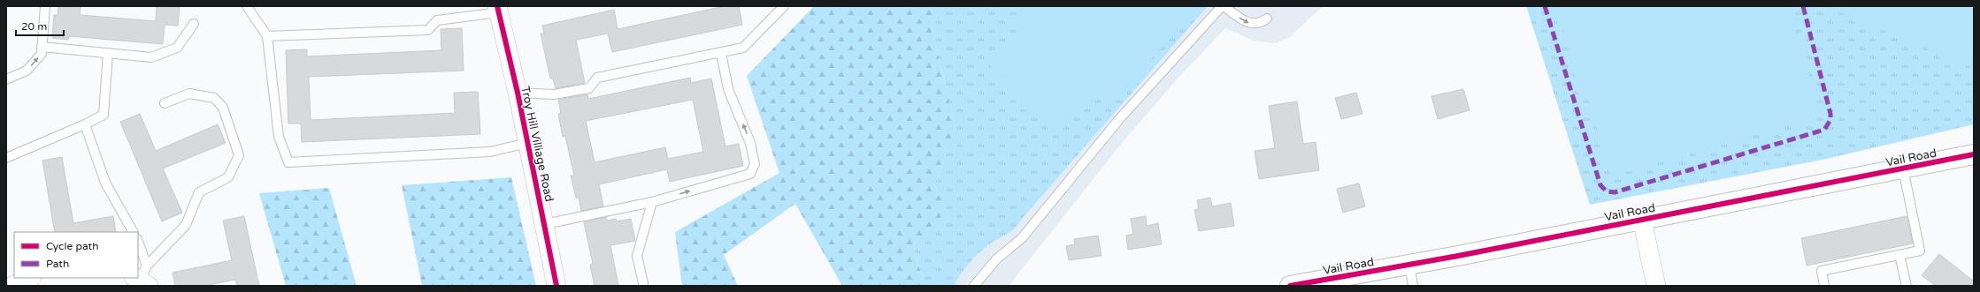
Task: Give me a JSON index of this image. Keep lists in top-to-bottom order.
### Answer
{
  "streets": {
    "street": ["Troy Hill Villiage Road", "Vail Road"]
  },
  "legend": ["Cycle path", "Path"],
  "scale_bar": "20 m"
}
